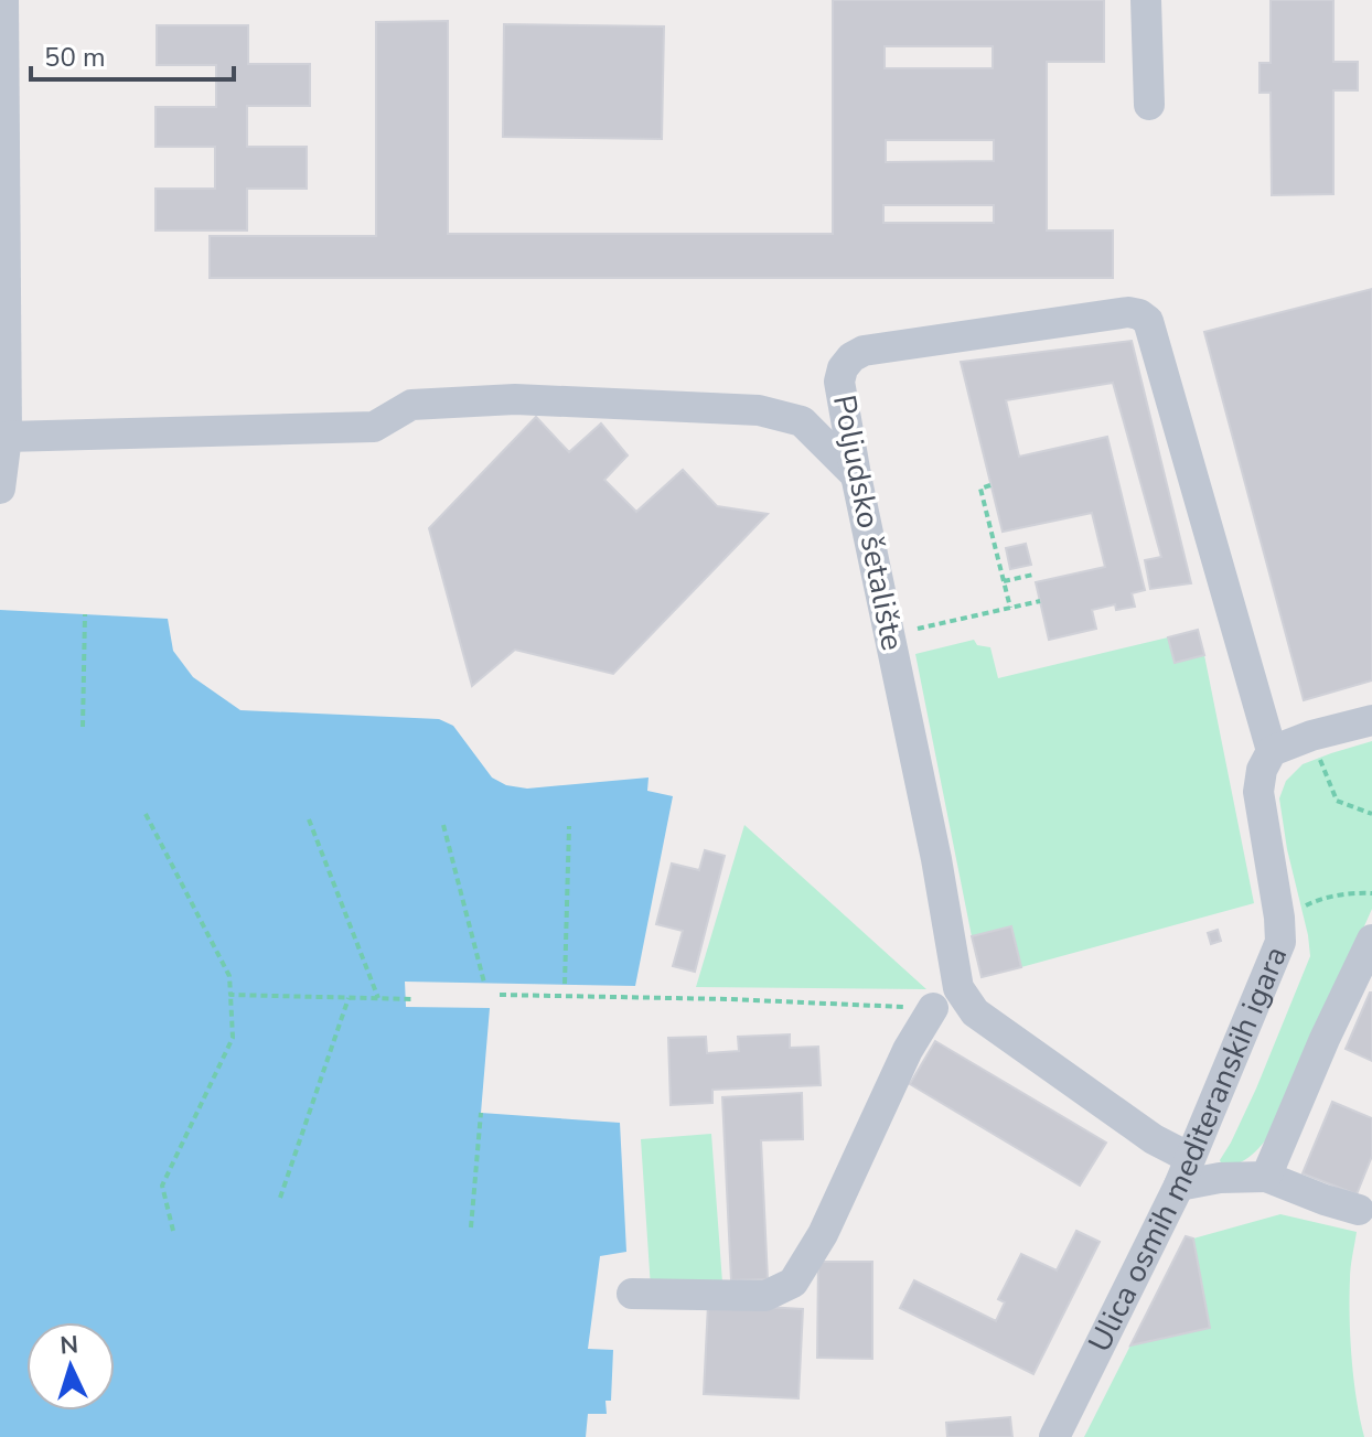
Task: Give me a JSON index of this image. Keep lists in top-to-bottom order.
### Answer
{
  "streets": {
    "street": ["Poljudsko šetalište", "Ulica osmih mediteranskih igara"]
  },
  "crossings": [
    ["Poljudsko šetalište", "Ulica osmih mediteranskih igara"]
  ],
  "scale_bar": "50 m",
  "north": "top"
}
